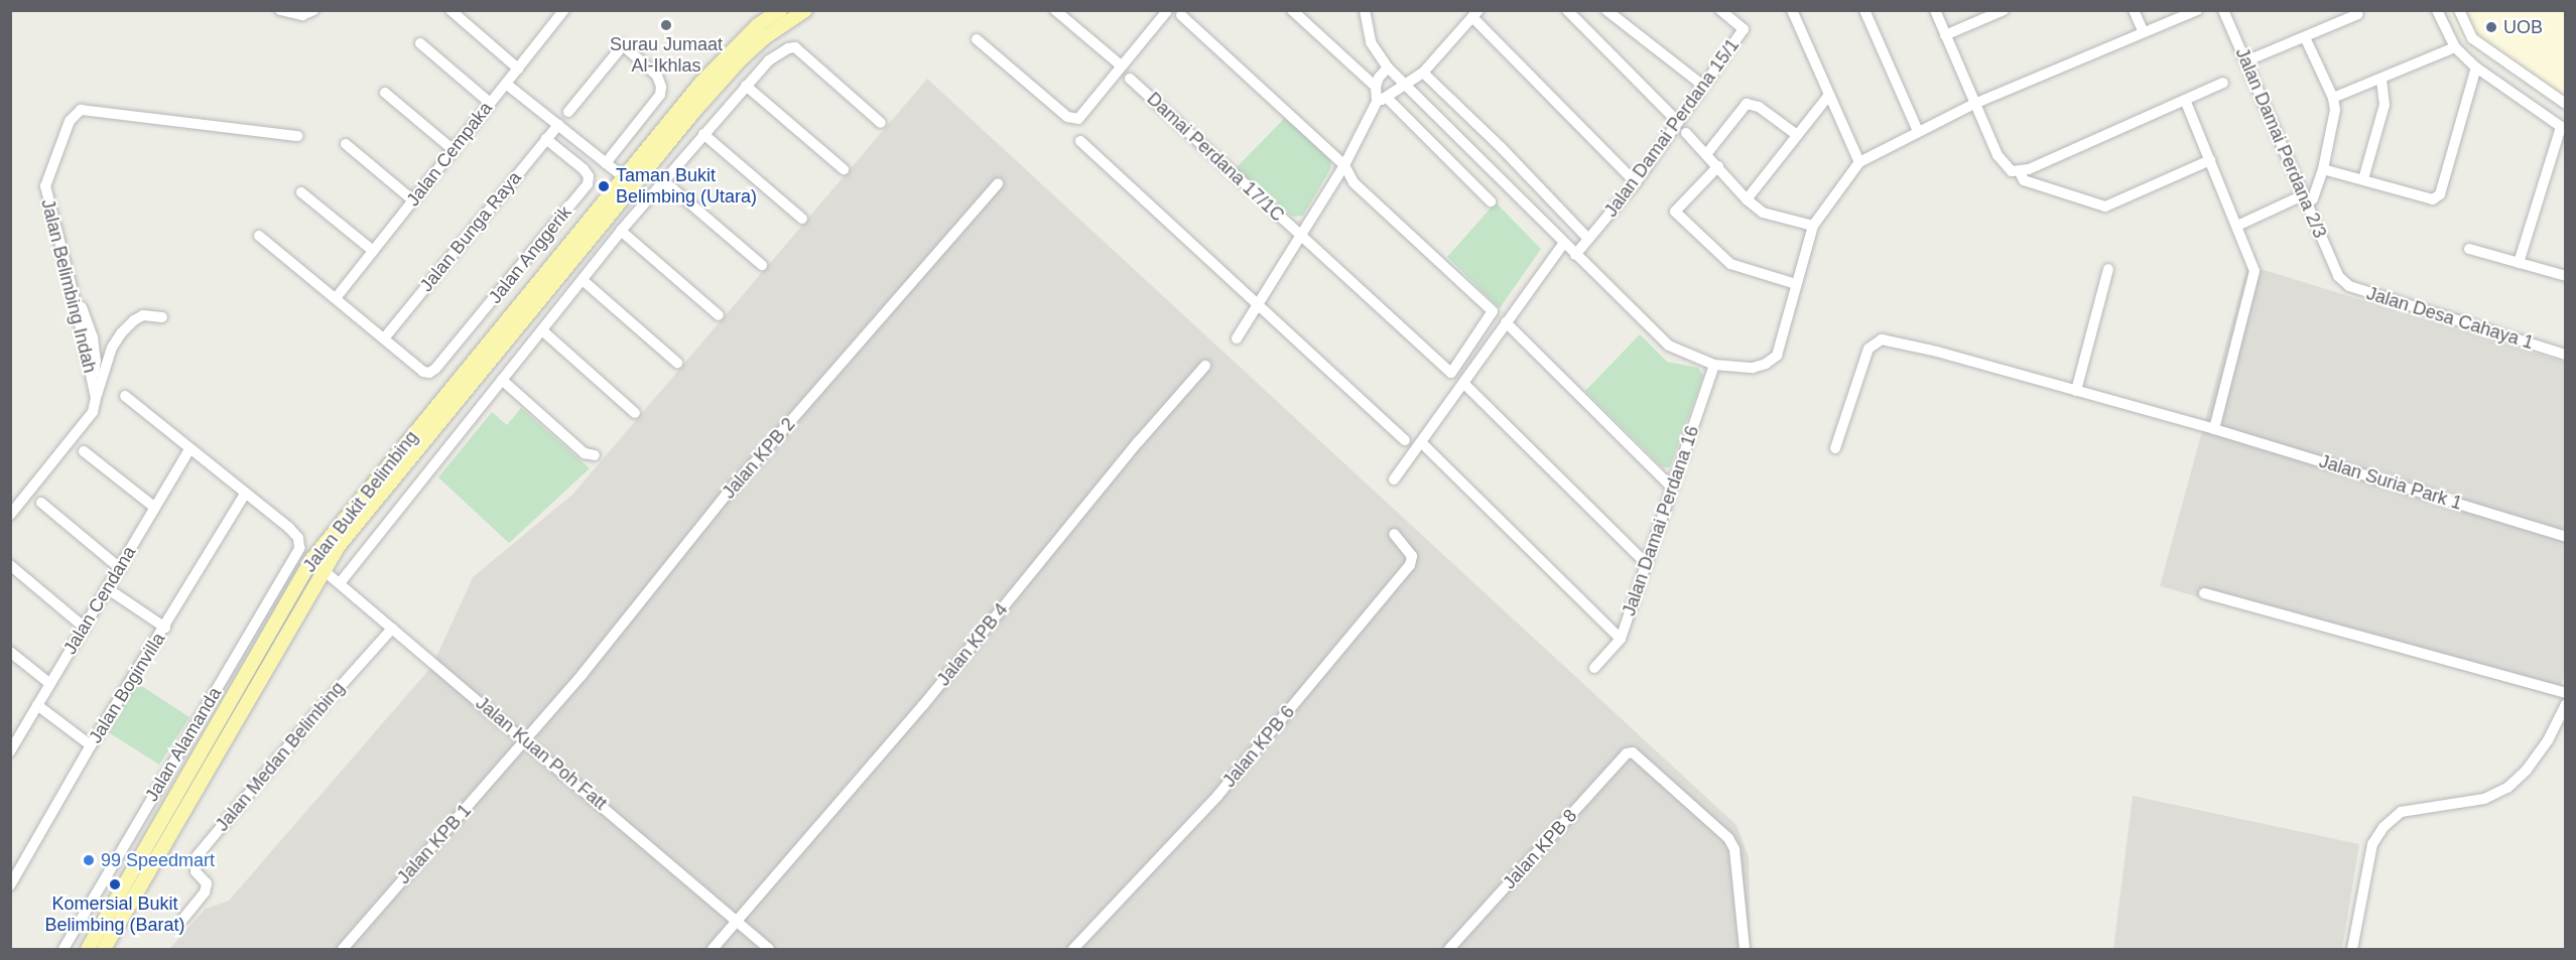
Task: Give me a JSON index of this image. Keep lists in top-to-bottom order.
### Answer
{
  "streets": {
    "main road": ["Jalan Bukit Belimbing"],
    "street": [
      "Jalan Damai Perdana 15/1",
      "Jalan Damai Perdana 2/3",
      "Jalan Cempaka",
      "Damai Perdana 17/1C",
      "Jalan Bunga Raya",
      "Jalan Anggerik",
      "Jalan Belimbing Indah",
      "Jalan Desa Cahaya 1",
      "Jalan KPB 2",
      "Jalan Suria Park 1",
      "Jalan Damai Perdana 16",
      "Jalan Cendana",
      "Jalan KPB 4",
      "Jalan Boginvilla",
      "Jalan Alamanda",
      "Jalan KPB 6",
      "Jalan Kuan Poh Fatt",
      "Jalan Medan Belimbing",
      "Jalan KPB 1",
      "Jalan KPB 8"
    ]
  },
  "crossings": [
    ["Jalan Damai Perdana 2/3", "Jalan Desa Cahaya 1"],
    ["Jalan Bunga Raya", "Jalan Anggerik"],
    ["Jalan KPB 2", "Jalan Kuan Poh Fatt"],
    ["Jalan KPB 2", "Jalan KPB 1"],
    ["Jalan Bukit Belimbing", "Jalan Kuan Poh Fatt"],
    ["Jalan KPB 4", "Jalan Kuan Poh Fatt"],
    ["Jalan Boginvilla", "Jalan Alamanda"],
    ["Jalan Kuan Poh Fatt", "Jalan Medan Belimbing"],
    ["Jalan Kuan Poh Fatt", "Jalan KPB 1"]
  ],
  "places": [
    "Surau Jumaat Al-Ikhlas",
    "UOB",
    "Taman Bukit Belimbing (Utara)",
    "99 Speedmart",
    "Komersial Bukit Belimbing (Barat)"
  ]
}
